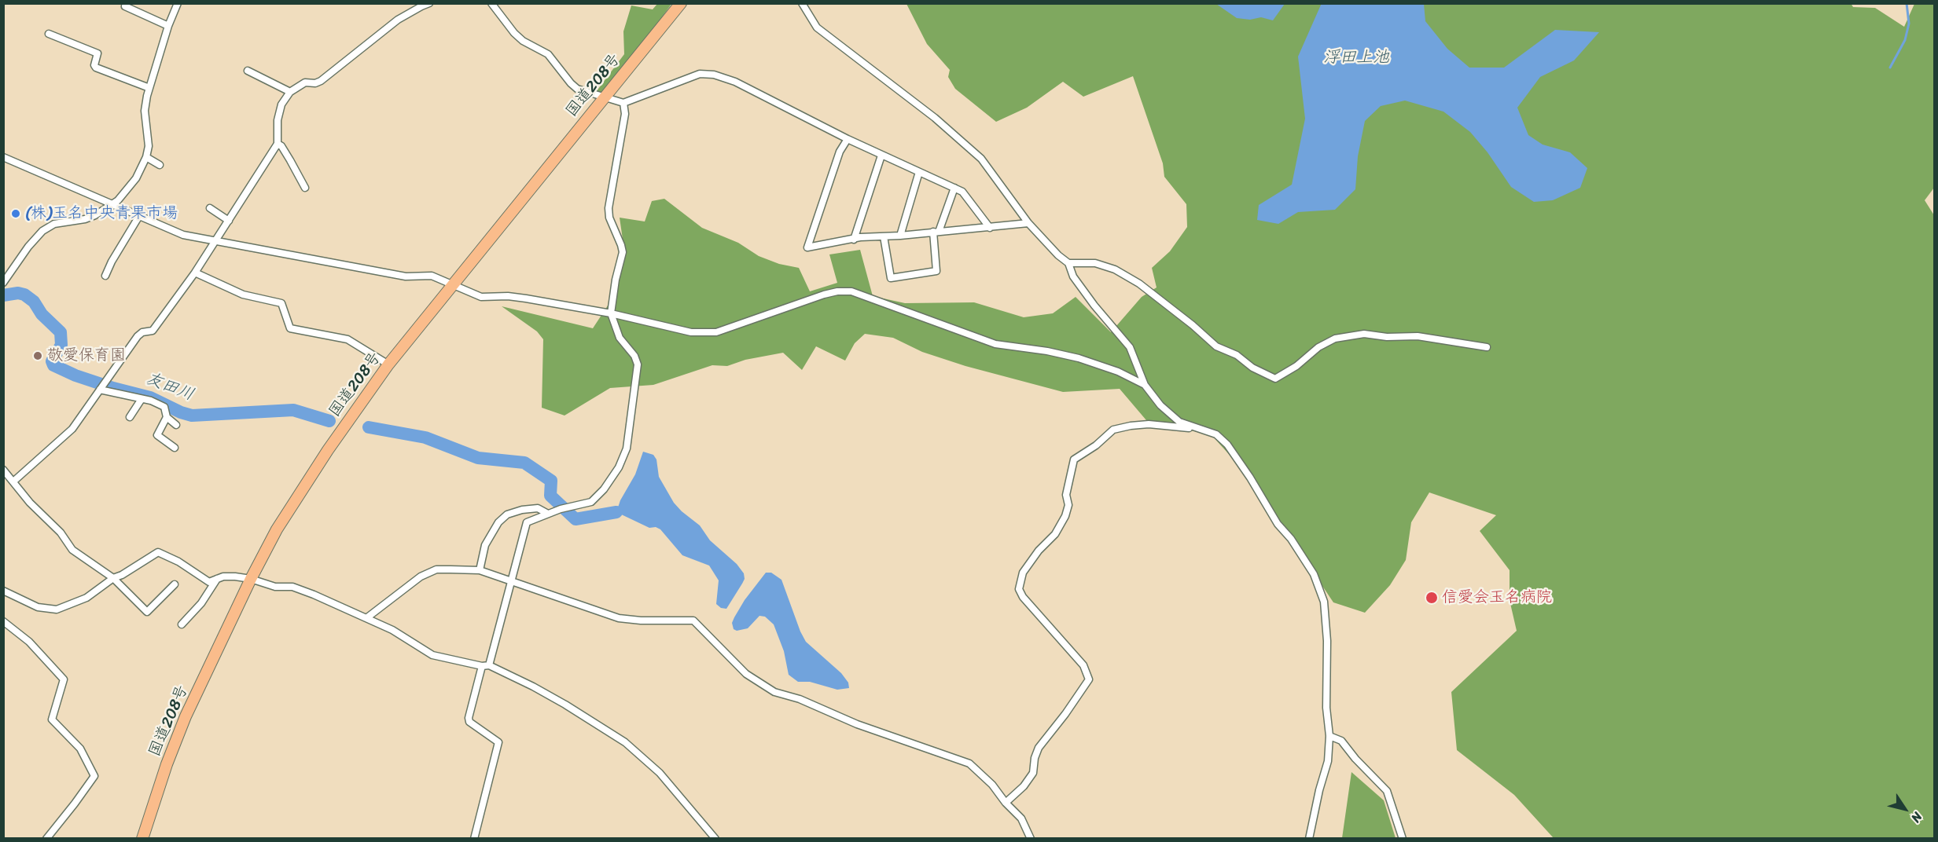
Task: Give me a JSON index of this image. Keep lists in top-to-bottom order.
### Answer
{
  "streets": {
    "highway": ["国道208号"]
  },
  "water": ["浮田上池", "友田川"],
  "places": ["(株)玉名中央青果市場", "敬愛保育園", "信愛会玉名病院"],
  "north": "bottom right"
}
